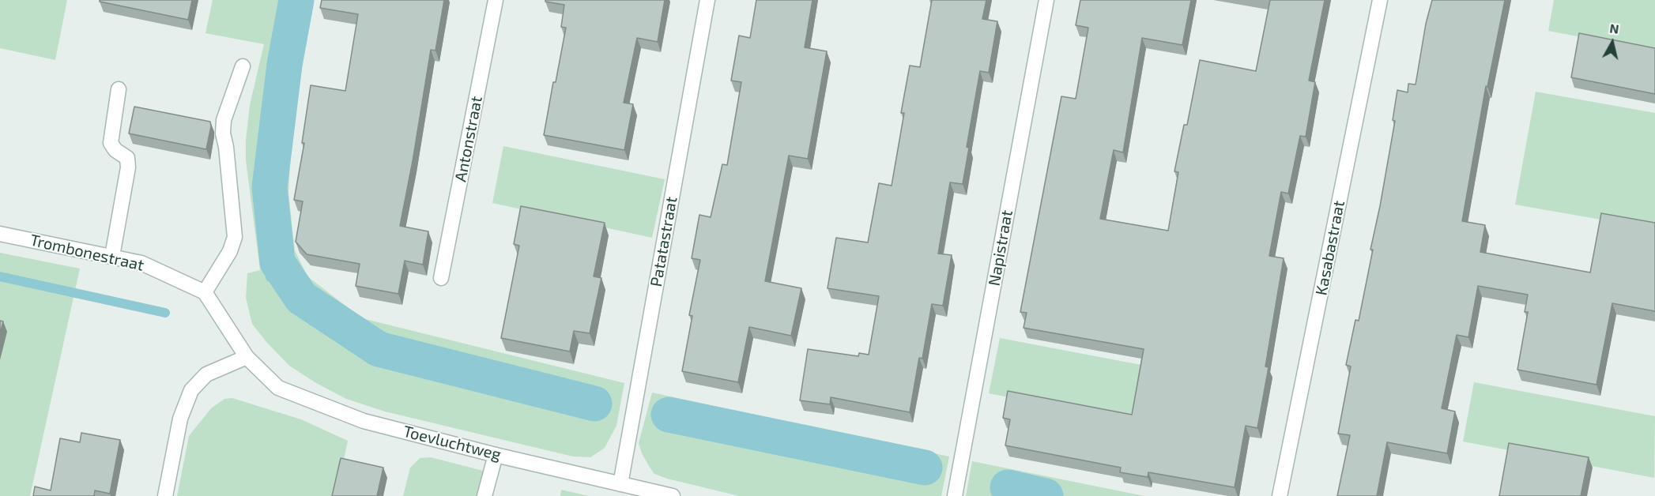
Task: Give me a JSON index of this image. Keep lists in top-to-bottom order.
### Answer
{
  "streets": {
    "street": [
      "Antonstraat",
      "Patatastraat",
      "Napistraat",
      "Kasabastraat",
      "Trombonestraat",
      "Toevluchtweg"
    ]
  },
  "crossings": [
    ["Patatastraat", "Toevluchtweg"]
  ],
  "north": "top"
}
